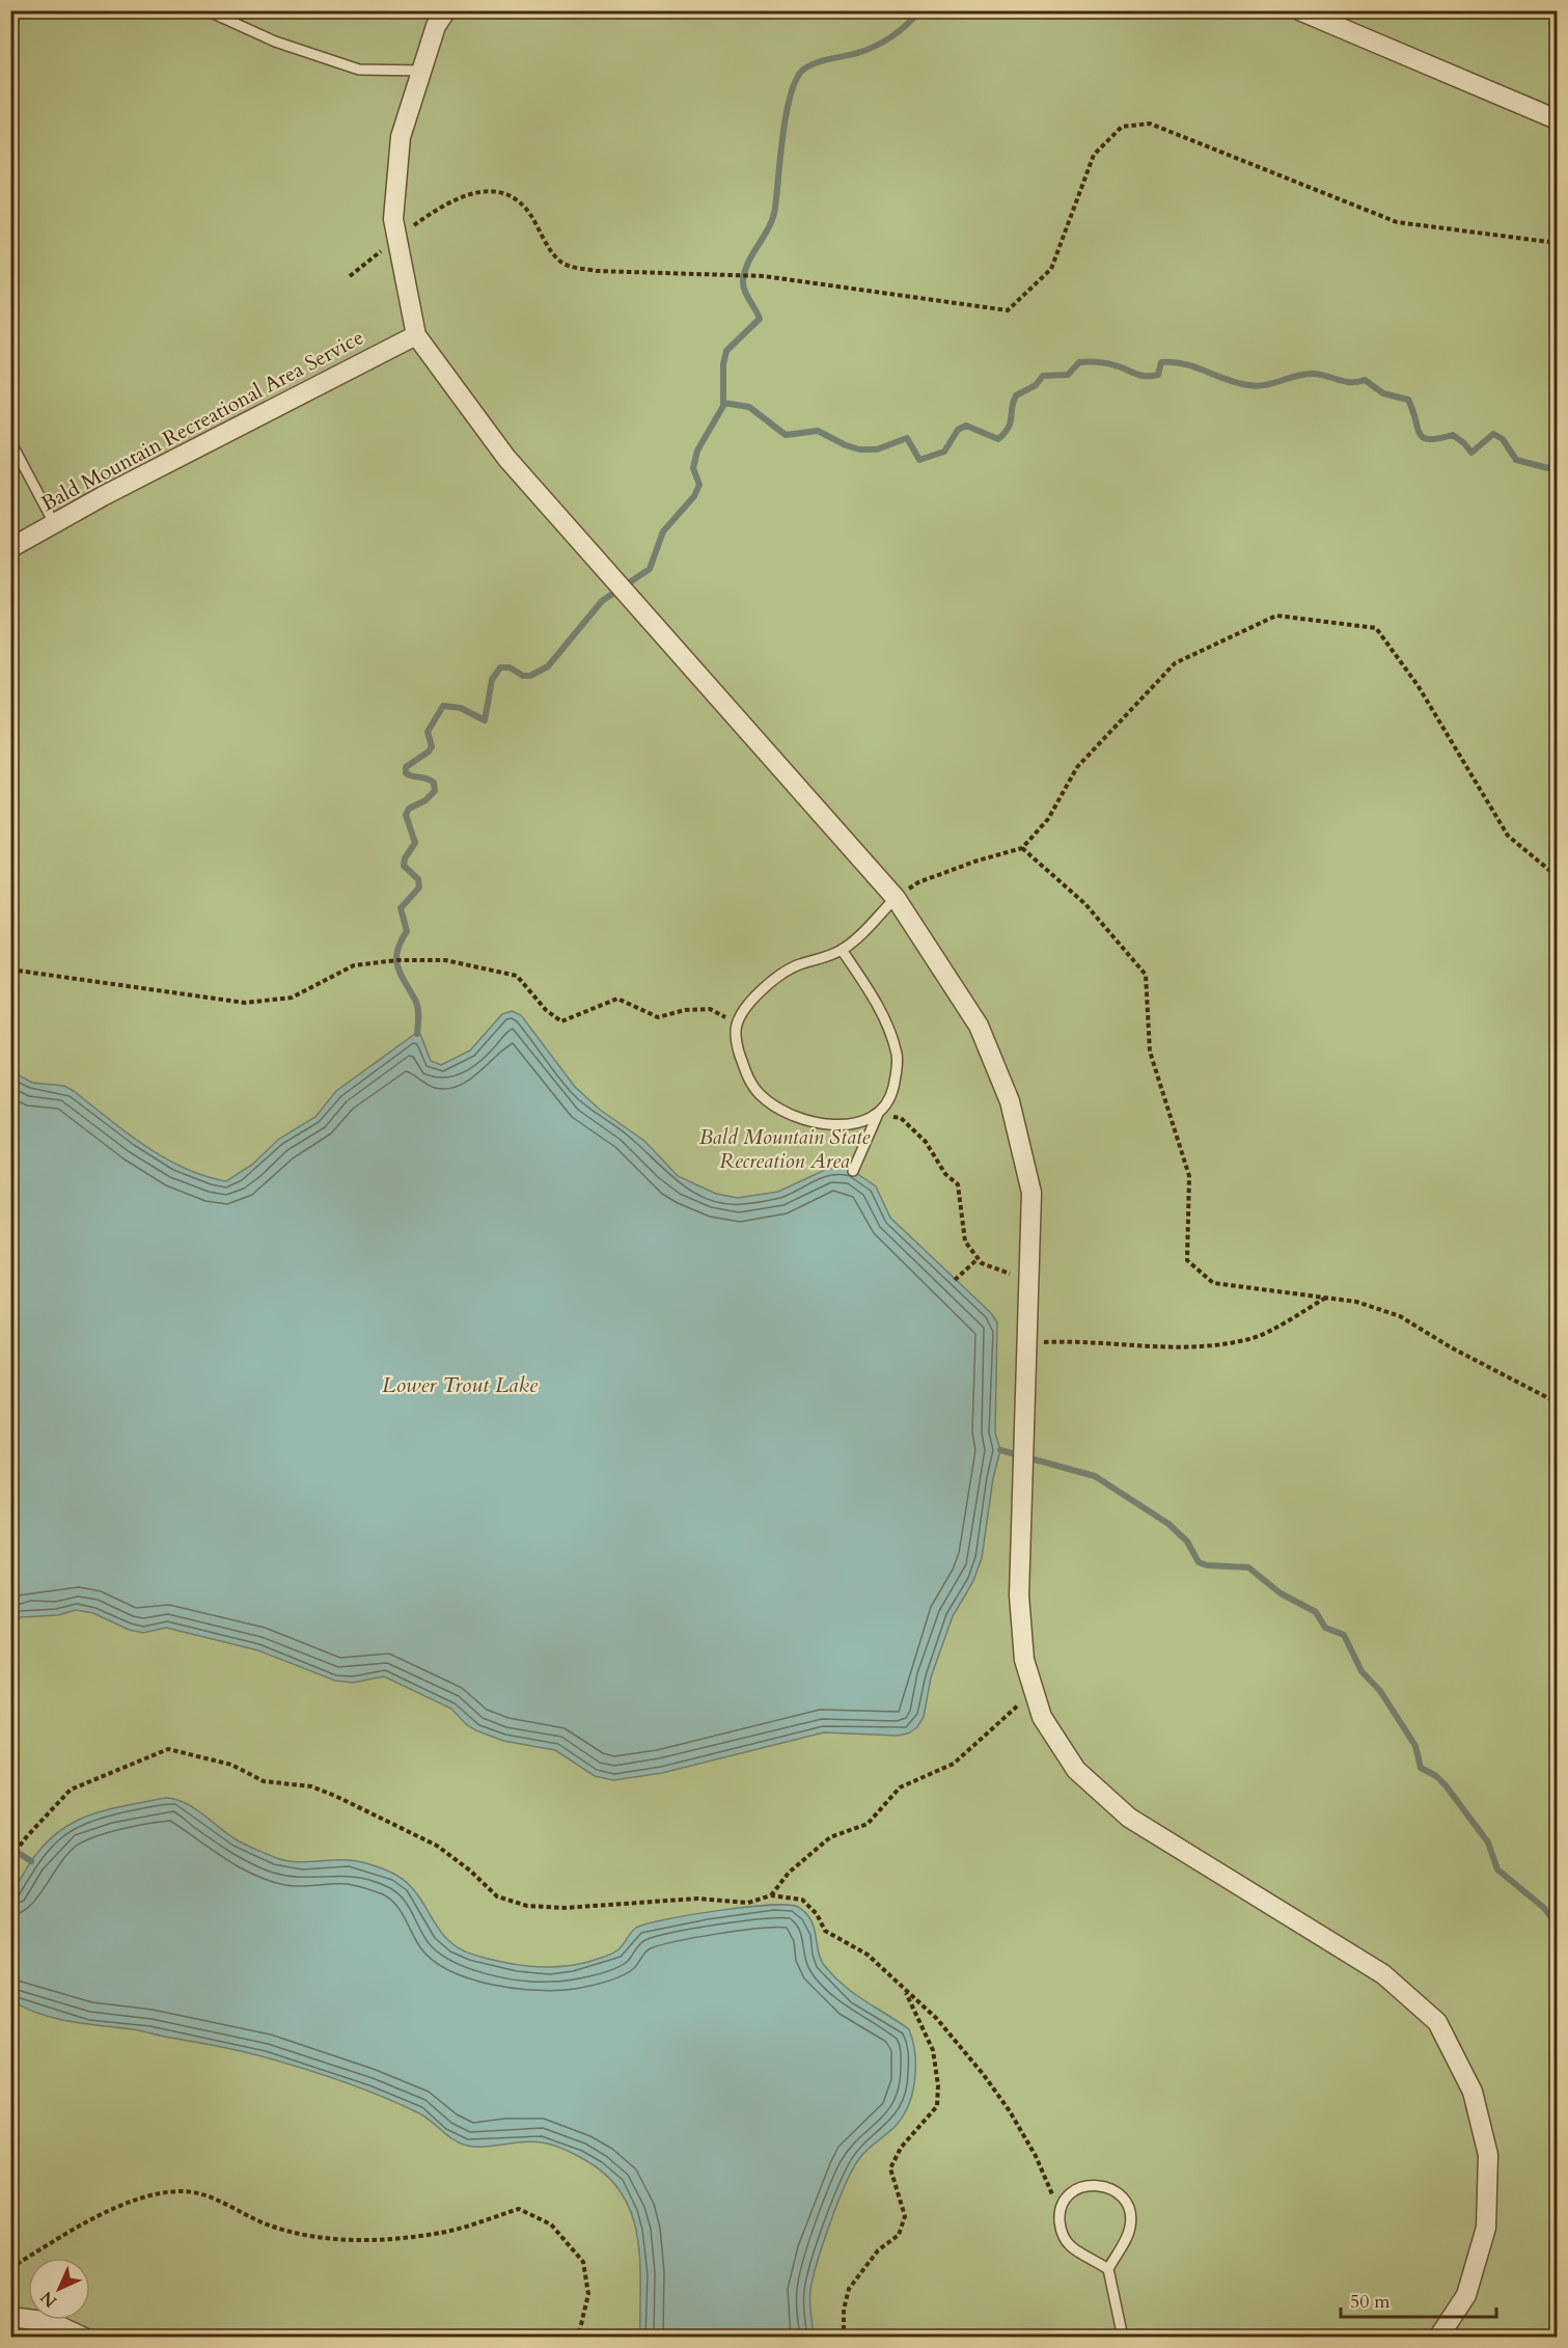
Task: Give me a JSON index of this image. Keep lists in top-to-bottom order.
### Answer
{
  "streets": {
    "street": ["Bald Mountain Recreational Area Service"]
  },
  "water": ["Lower Trout Lake"],
  "parks": ["Bald Mountain State Recreation Area"],
  "scale_bar": "50 m",
  "north": "bottom left"
}
